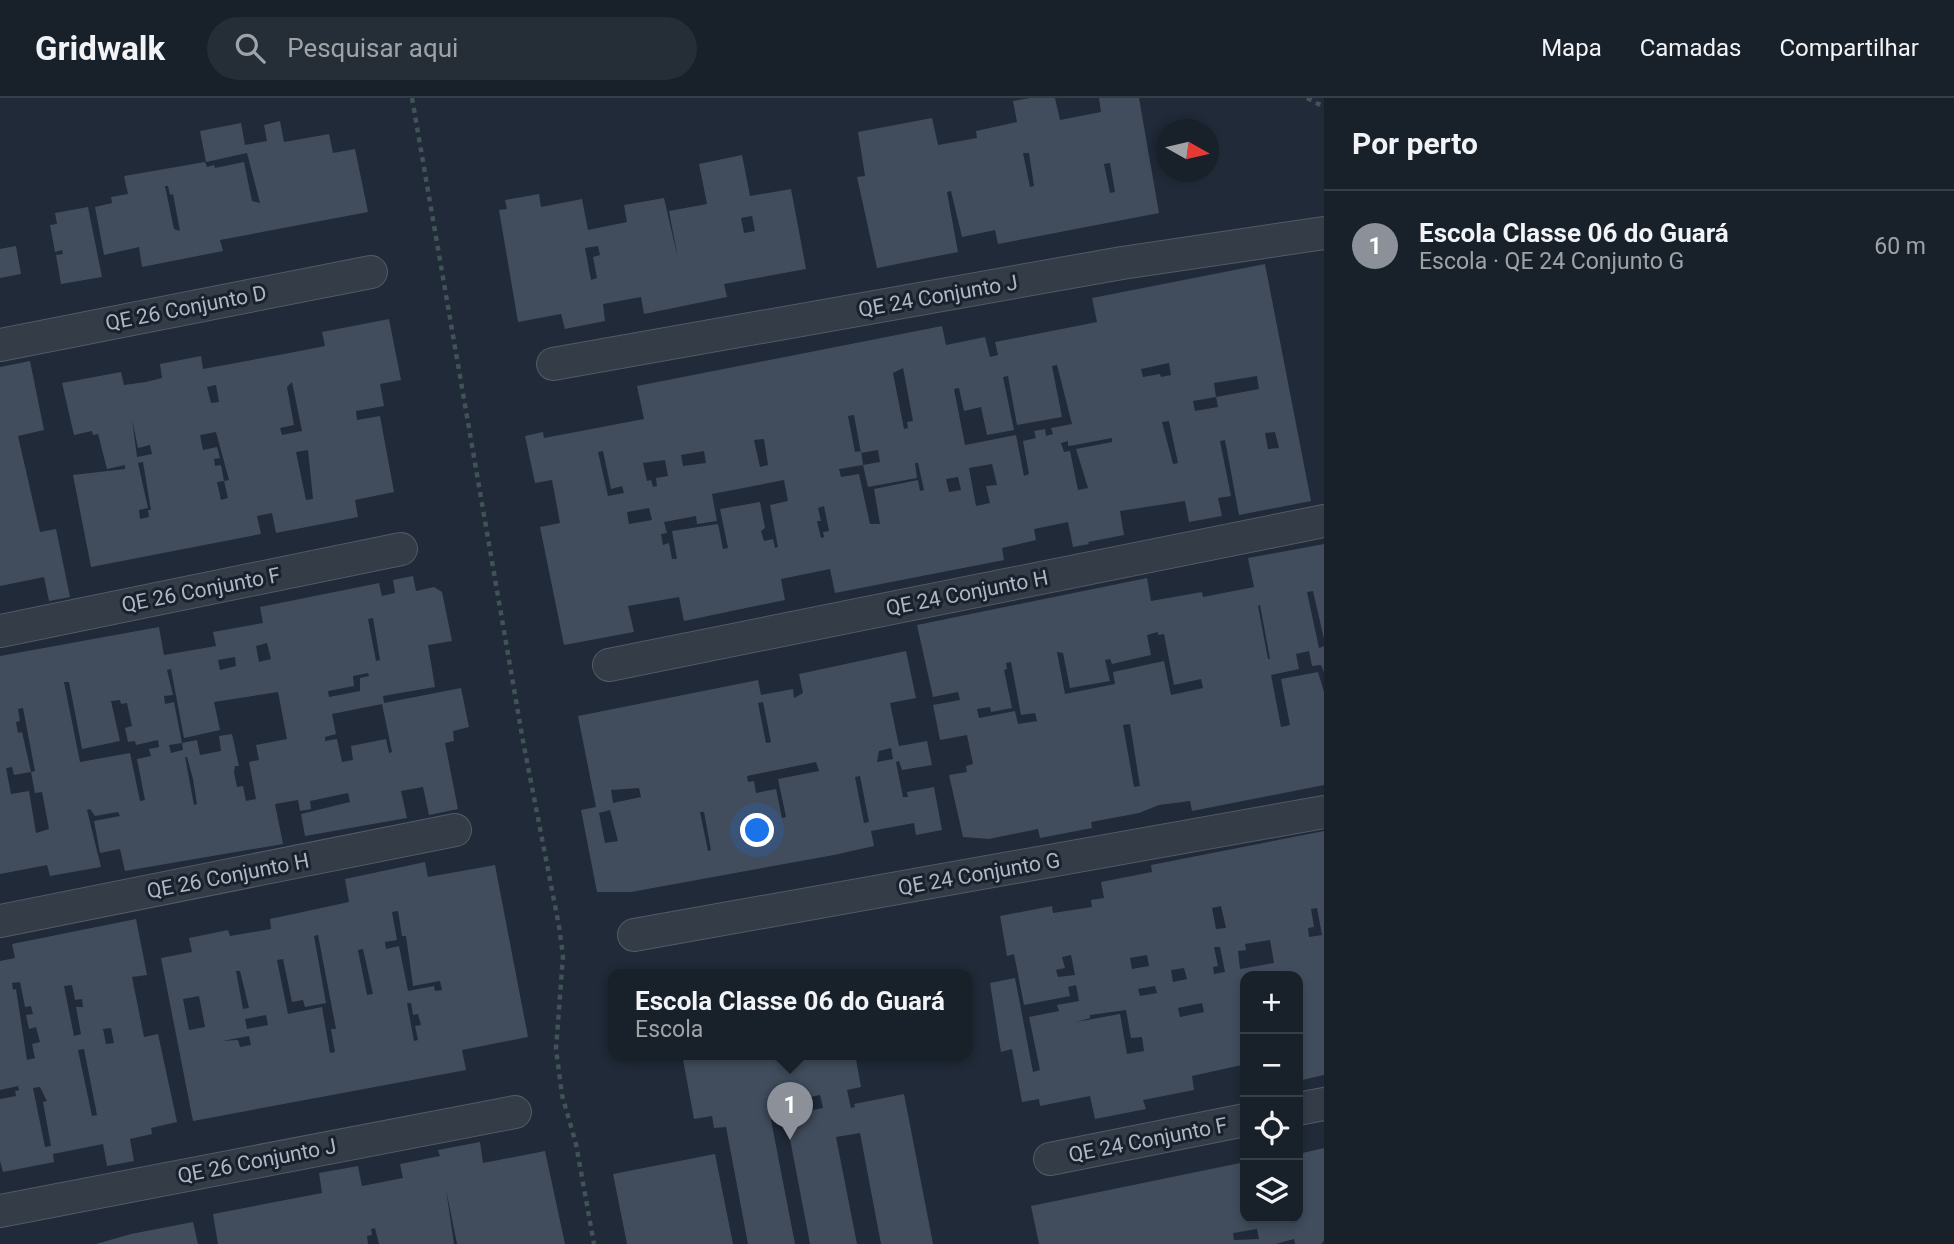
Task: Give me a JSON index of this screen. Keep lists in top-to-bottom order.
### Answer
{
  "streets": {
    "street": [
      "QE 24 Conjunto J",
      "QE 26 Conjunto D",
      "QE 26 Conjunto F",
      "QE 24 Conjunto H",
      "QE 24 Conjunto G",
      "QE 26 Conjunto H",
      "QE 24 Conjunto F",
      "QE 26 Conjunto J"
    ]
  },
  "north": "right",
  "page": {
    "header": "Gridwalk",
    "search": "Pesquisar aqui",
    "nav": ["Mapa", "Camadas", "Compartilhar"],
    "heading": "Por perto",
    "list": [
      {
        "mark": "1",
        "name": "Escola Classe 06 do Guará",
        "note": "Escola · QE 24 Conjunto G",
        "value": "60 m"
      }
    ],
    "popup": ["Escola Classe 06 do Guará", "Escola"],
    "map_buttons": ["+", "−"],
    "pins": "1"
  }
}
